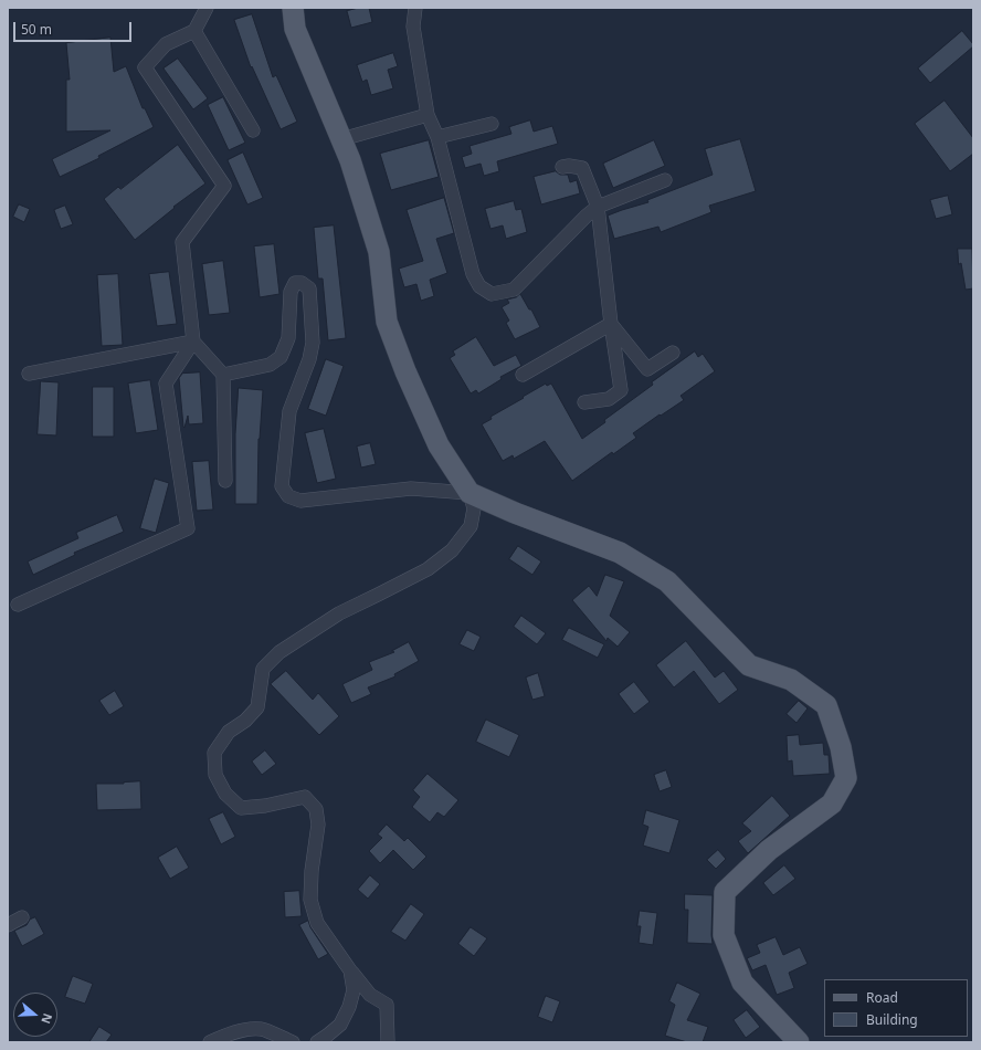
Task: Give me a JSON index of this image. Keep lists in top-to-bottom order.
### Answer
{
  "legend": ["Road", "Building"],
  "scale_bar": "50 m",
  "north": "right"
}
